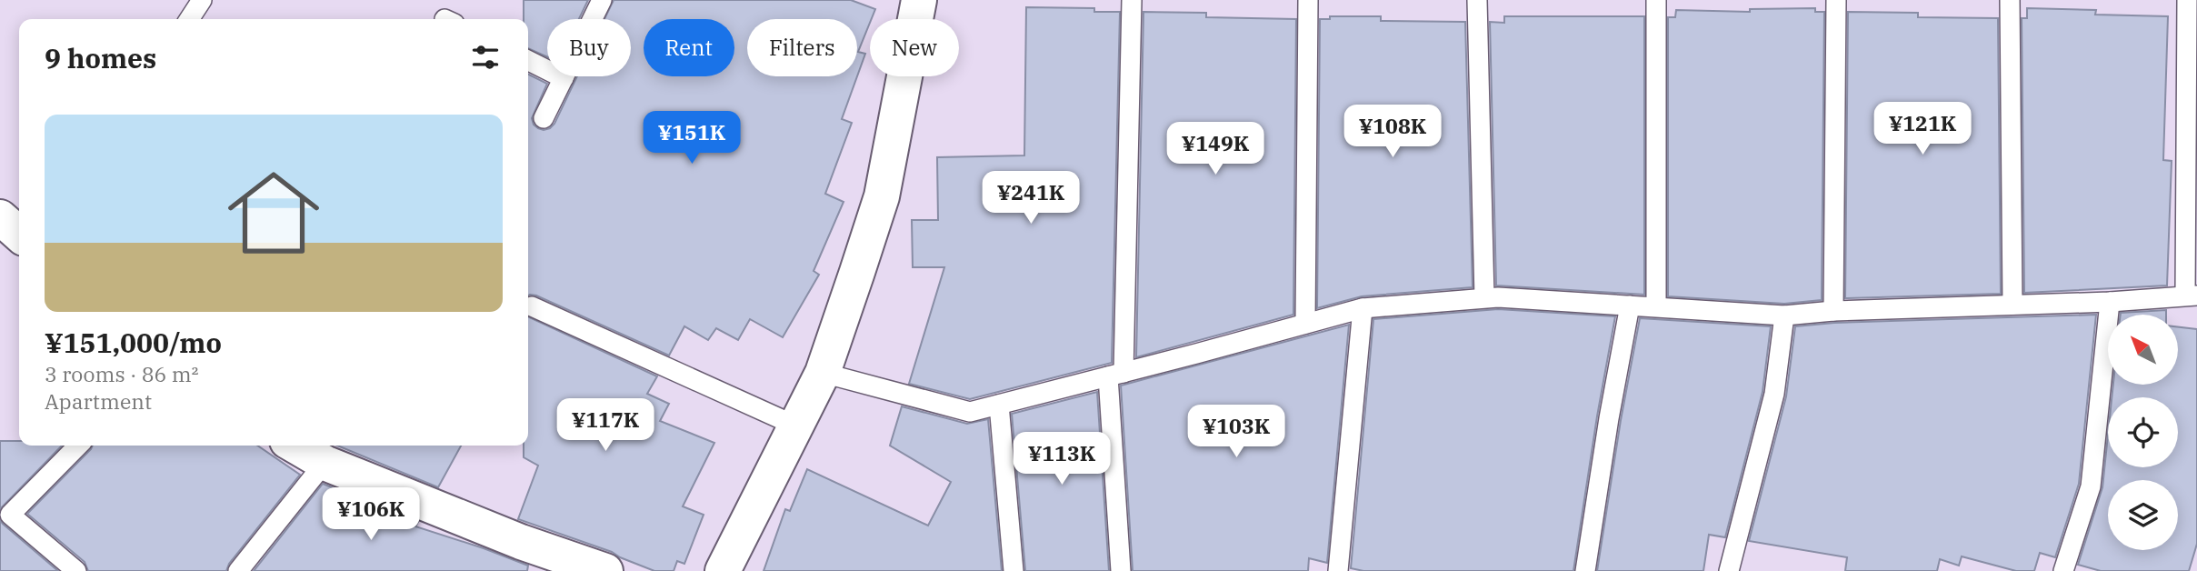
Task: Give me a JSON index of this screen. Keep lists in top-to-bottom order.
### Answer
{
  "north": "top left",
  "page": {
    "chip": [
      "Buy",
      "Rent",
      "Filters",
      "New"
    ],
    "heading": "9 homes",
    "list": [
      {
        "name": "¥151,000/mo",
        "note": "3 rooms · 86 m² · Apartment"
      }
    ],
    "price": [
      "¥121K",
      "¥108K",
      "¥151K",
      "¥149K",
      "¥241K",
      "¥117K",
      "¥103K",
      "¥113K",
      "¥106K"
    ]
  }
}
